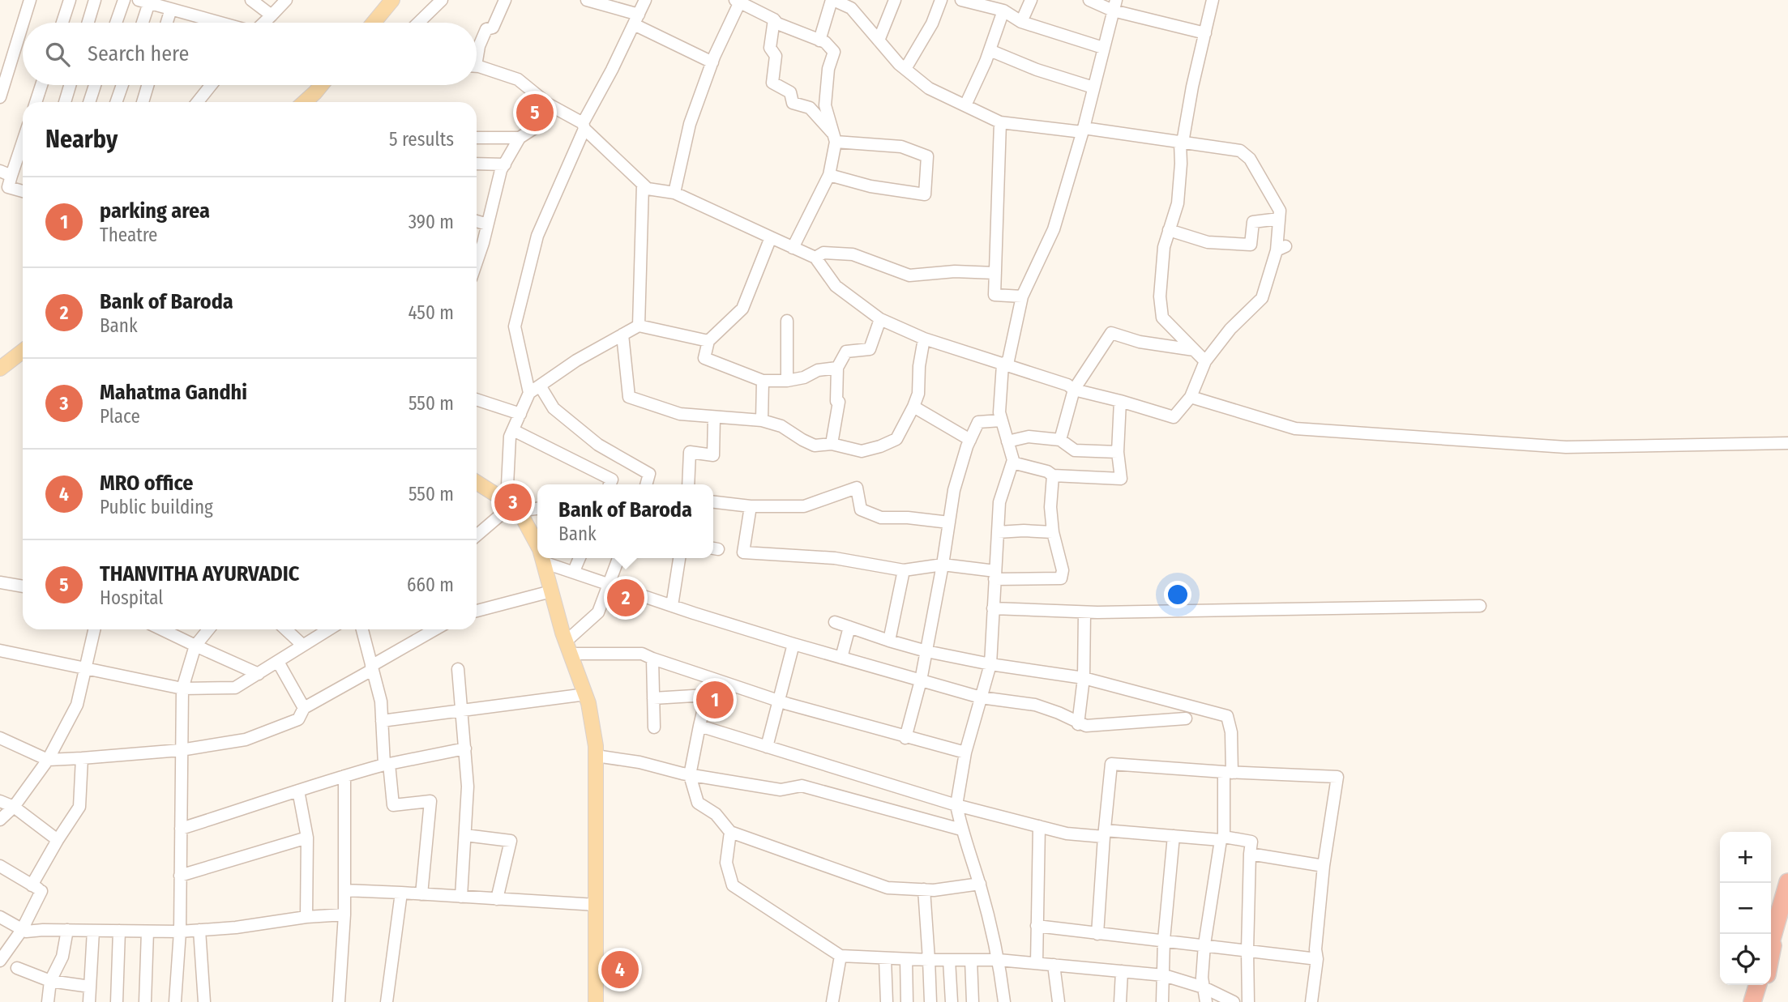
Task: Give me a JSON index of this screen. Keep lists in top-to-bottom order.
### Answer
{
  "page": {
    "search": "Search here",
    "pins": [
      "5",
      "3",
      "2",
      "1",
      "4"
    ],
    "heading": ["Nearby", "5 results"],
    "list": [
      {
        "mark": "1",
        "name": "parking area",
        "note": "Theatre",
        "value": "390 m"
      },
      {
        "mark": "2",
        "name": "Bank of Baroda",
        "note": "Bank",
        "value": "450 m"
      },
      {
        "mark": "3",
        "name": "Mahatma Gandhi",
        "note": "Place",
        "value": "550 m"
      },
      {
        "mark": "4",
        "name": "MRO office",
        "note": "Public building",
        "value": "550 m"
      },
      {
        "mark": "5",
        "name": "THANVITHA AYURVADIC",
        "note": "Hospital",
        "value": "660 m"
      }
    ],
    "popup": ["Bank of Baroda", "Bank"],
    "map_buttons": ["+", "−"]
  }
}
